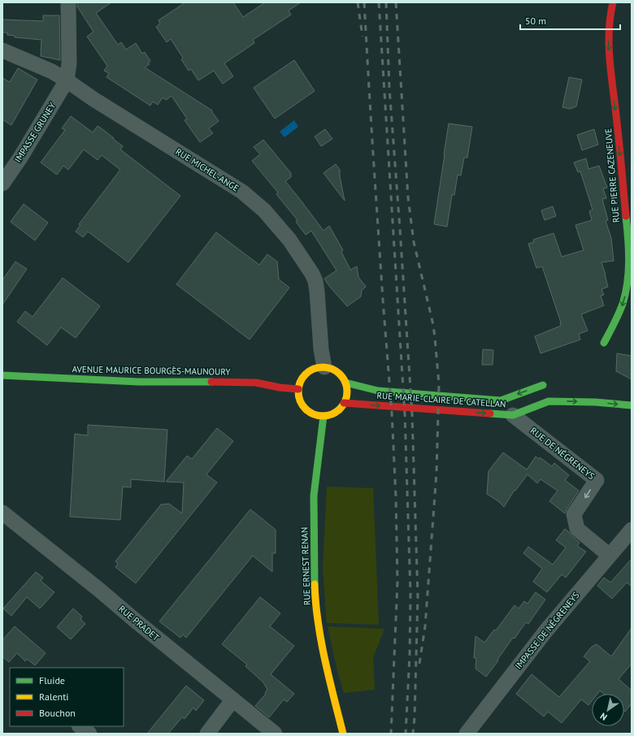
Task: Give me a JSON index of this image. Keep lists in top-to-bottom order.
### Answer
{
  "streets": {
    "street": [
      "IMPASSE GRUNEY",
      "RUE MICHEL-ANGE",
      "RUE PIERRE CAZENEUVE",
      "AVENUE MAURICE BOURGÈS-MAUNOURY",
      "RUE MARIE-CLAIRE DE CATELLAN",
      "RUE DE NÉGRENEYS",
      "RUE ERNEST RENAN",
      "RUE PRADET",
      "IMPASSE DE NÉGRENEYS"
    ]
  },
  "crossings": [
    ["IMPASSE GRUNEY", "RUE MICHEL-ANGE"],
    ["RUE MICHEL-ANGE", "AVENUE MAURICE BOURGÈS-MAUNOURY"],
    ["RUE MICHEL-ANGE", "RUE MARIE-CLAIRE DE CATELLAN"],
    ["RUE MICHEL-ANGE", "RUE ERNEST RENAN"],
    ["AVENUE MAURICE BOURGÈS-MAUNOURY", "RUE MARIE-CLAIRE DE CATELLAN"],
    ["AVENUE MAURICE BOURGÈS-MAUNOURY", "RUE ERNEST RENAN"],
    ["RUE MARIE-CLAIRE DE CATELLAN", "RUE DE NÉGRENEYS"],
    ["RUE MARIE-CLAIRE DE CATELLAN", "RUE ERNEST RENAN"],
    ["RUE DE NÉGRENEYS", "IMPASSE DE NÉGRENEYS"]
  ],
  "one_way": ["RUE PIERRE CAZENEUVE", "RUE DE NÉGRENEYS"],
  "legend": ["Fluide", "Ralenti", "Bouchon"],
  "scale_bar": "50 m",
  "north": "bottom left"
}
